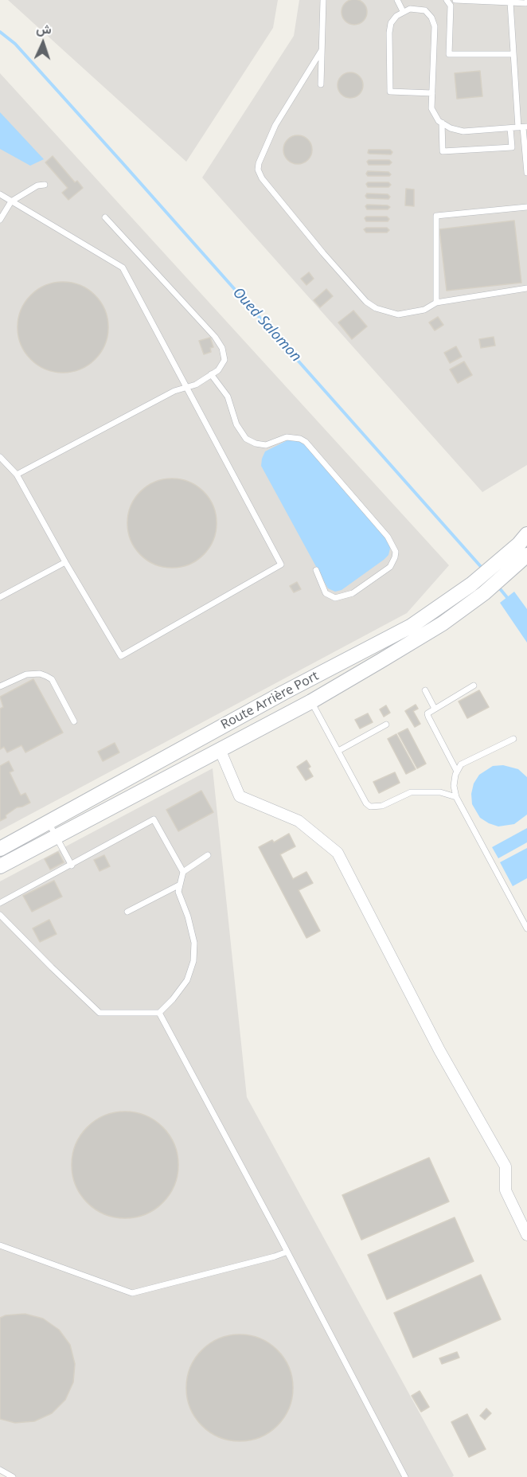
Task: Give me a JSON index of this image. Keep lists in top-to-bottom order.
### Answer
{
  "streets": {
    "street": ["Route Arrière Port"]
  },
  "water": ["Oued Salomon"],
  "north": "top"
}
